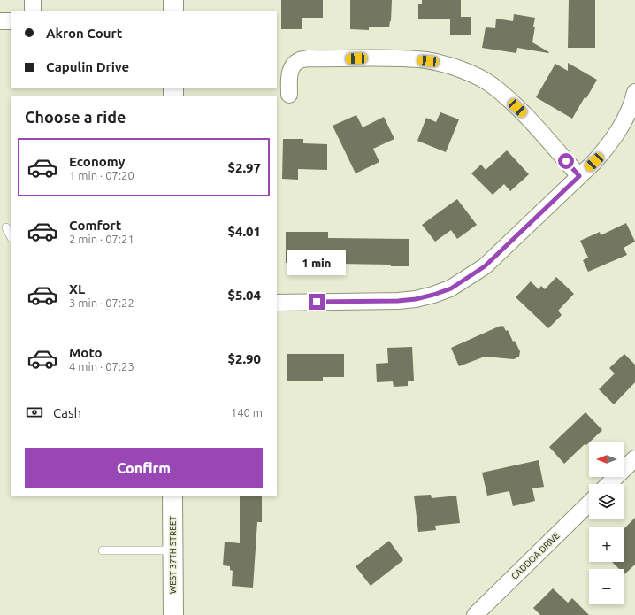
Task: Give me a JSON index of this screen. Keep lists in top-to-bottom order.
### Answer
{
  "streets": {
    "street": ["WEST 37TH STREET", "CADDOA DRIVE"]
  },
  "north": "left",
  "page": {
    "banner": ["Akron Court", "Capulin Drive"],
    "heading": "Choose a ride",
    "list": [
      {
        "name": "Economy",
        "note": "1 min · 07:20",
        "value": "$2.97"
      },
      {
        "name": "Comfort",
        "note": "2 min · 07:21",
        "value": "$4.01"
      },
      {
        "name": "XL",
        "note": "3 min · 07:22",
        "value": "$5.04"
      },
      {
        "name": "Moto",
        "note": "4 min · 07:23",
        "value": "$2.90"
      }
    ],
    "bubble": "1 min",
    "pay": ["Cash", "140 m"],
    "buttons": "Confirm",
    "map_buttons": ["+", "−"]
  }
}
